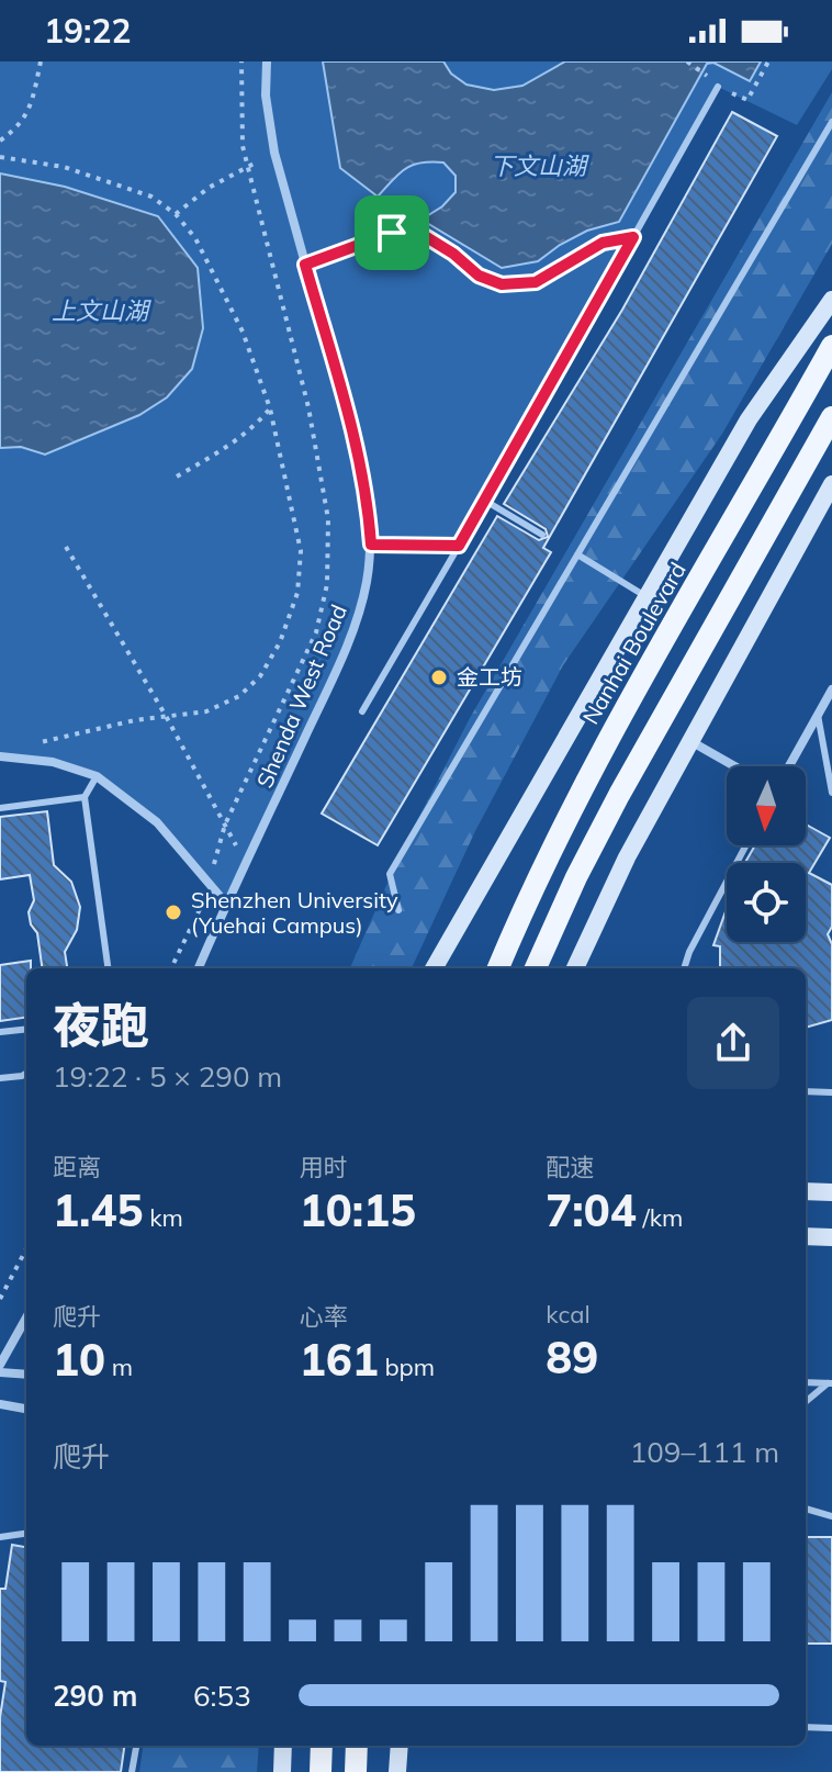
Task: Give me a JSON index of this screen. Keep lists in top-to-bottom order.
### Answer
{
  "streets": {
    "main road": ["Nanhai Boulevard"],
    "street": ["Shenda West Road"]
  },
  "water": ["下文山湖", "上文山湖"],
  "places": ["金工坊", "Shenzhen University (Yuehai Campus)"],
  "north": "bottom",
  "page": {
    "status": "19:22",
    "heading": ["夜跑", "19:22 · 5 × 290 m"],
    "stats": [
      ["距离", "1.45 km"],
      ["用时", "10:15"],
      ["配速", "7:04 /km"],
      ["爬升", "10 m"],
      ["心率", "161 bpm"],
      ["kcal", "89"]
    ],
    "chart": ["爬升", "109–111 m"],
    "list": [
      {
        "name": "290 m",
        "note": "6:53"
      }
    ]
  }
}
